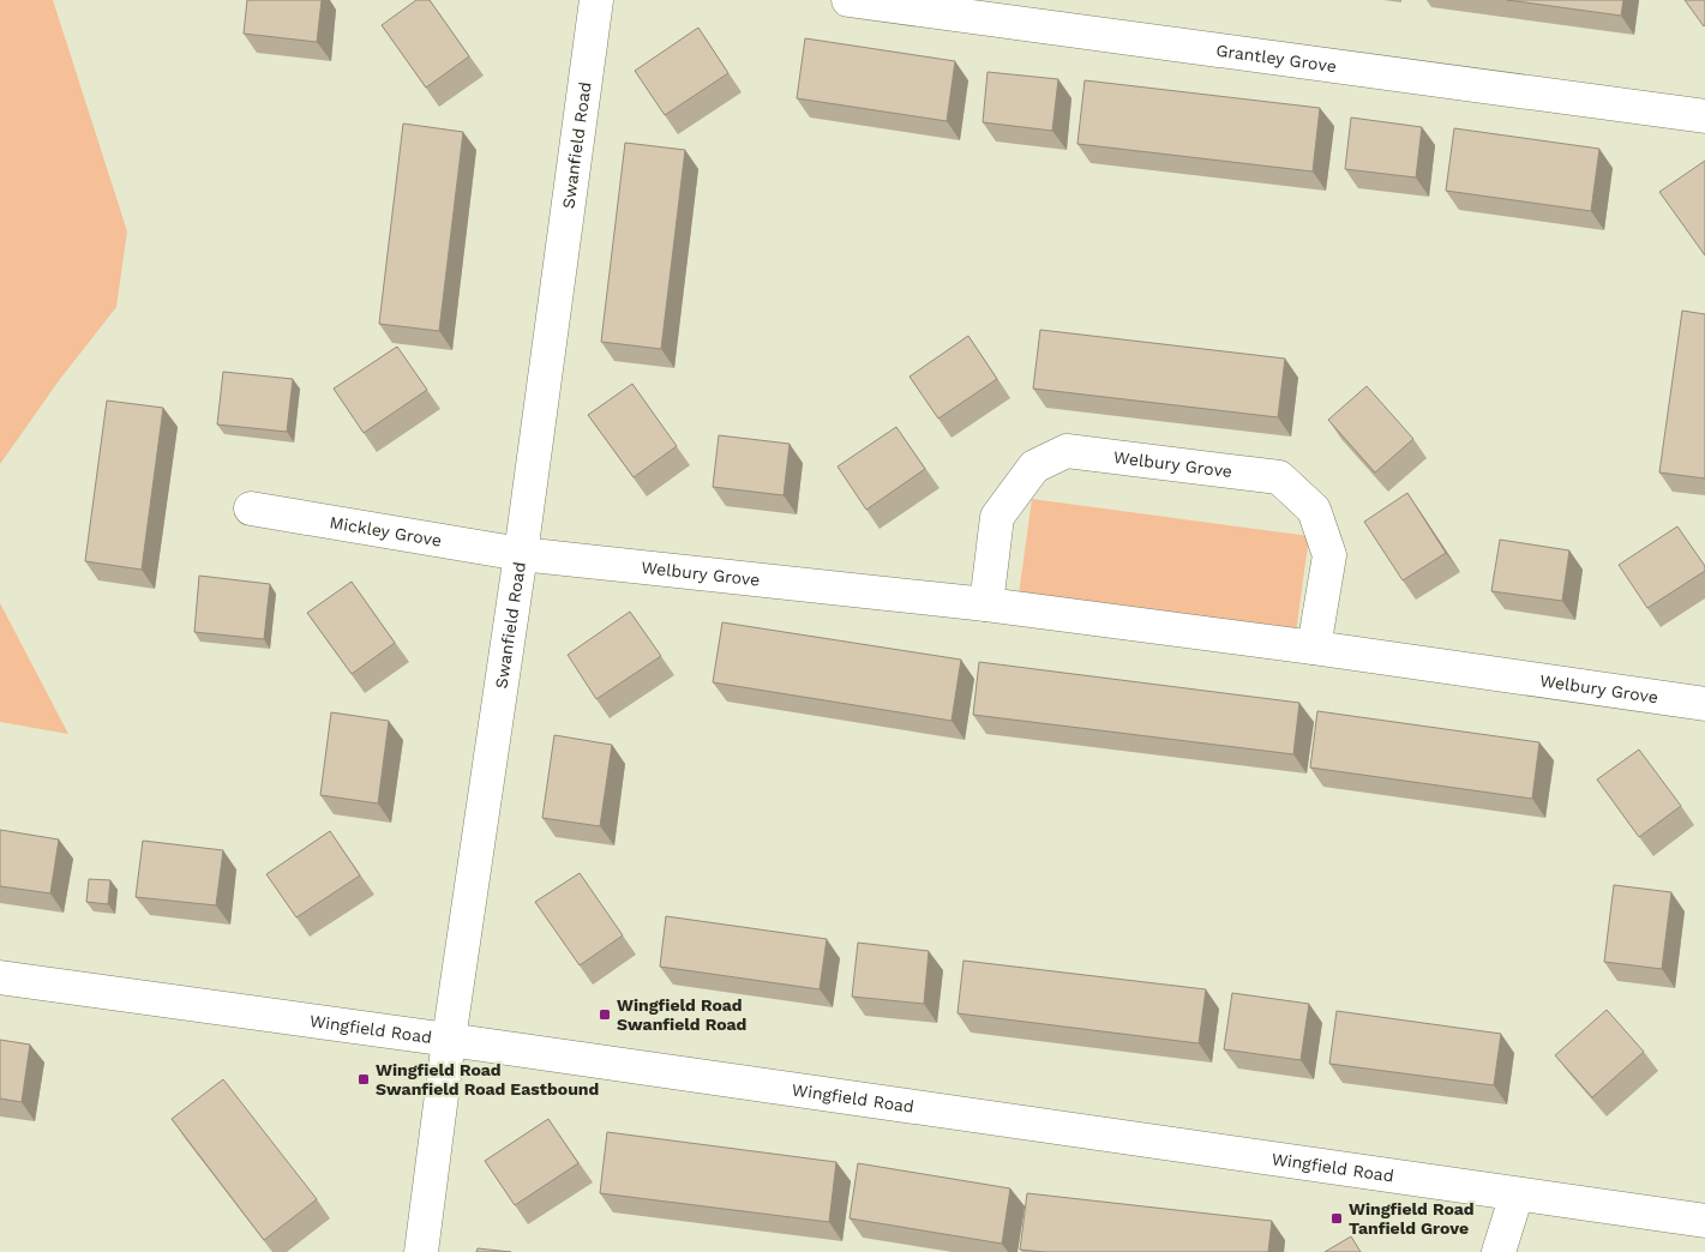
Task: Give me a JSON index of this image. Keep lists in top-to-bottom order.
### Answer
{
  "streets": {
    "street": [
      "Grantley Grove",
      "Swanfield Road",
      "Welbury Grove",
      "Mickley Grove",
      "Wingfield Road"
    ]
  },
  "crossings": [
    ["Swanfield Road", "Welbury Grove"],
    ["Swanfield Road", "Mickley Grove"],
    ["Swanfield Road", "Wingfield Road"],
    ["Welbury Grove", "Mickley Grove"]
  ],
  "places": {
    "transit": ["Wingfield Road Swanfield Road", "Wingfield Road Swanfield Road Eastbound", "Wingfield Road Tanfield Grove"]
  }
}
